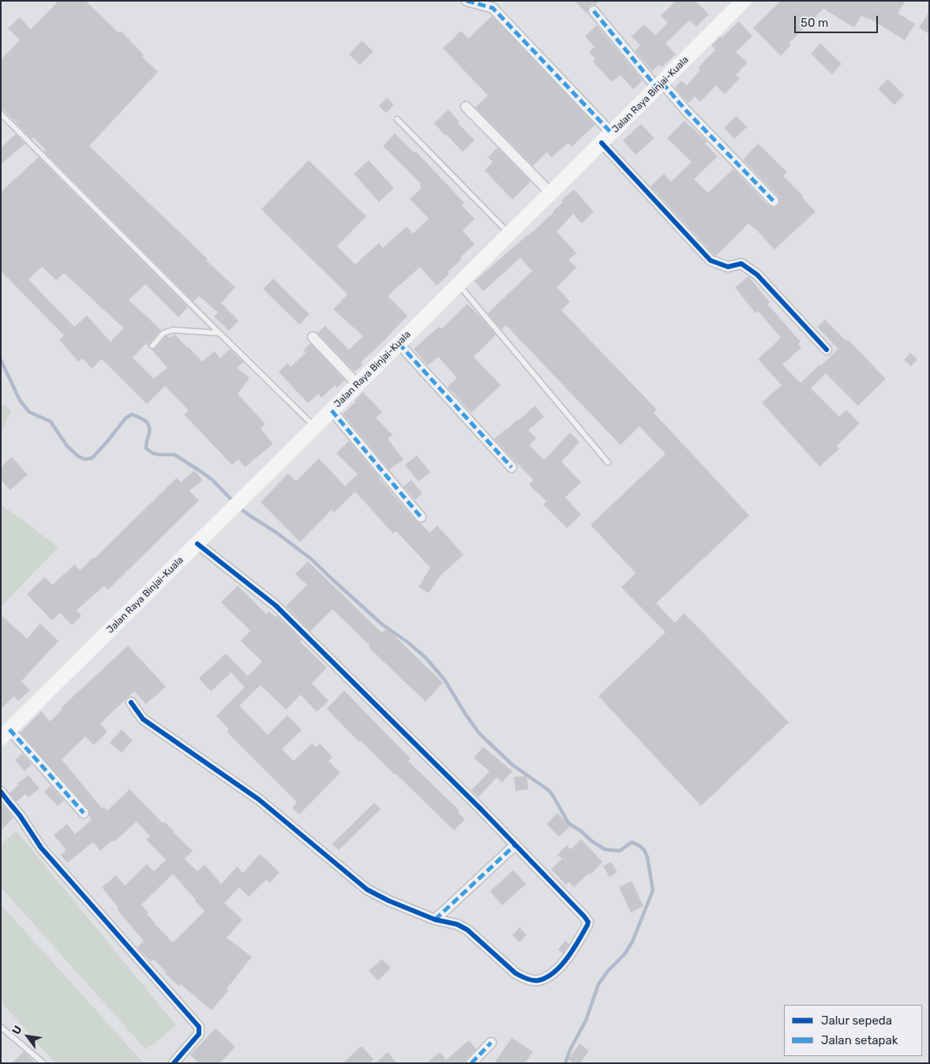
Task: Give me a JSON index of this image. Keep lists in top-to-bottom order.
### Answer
{
  "streets": {
    "main road": ["Jalan Raya Binjai-Kuala"]
  },
  "legend": ["Jalur sepeda", "Jalan setapak"],
  "scale_bar": "50 m",
  "north": "top left"
}
